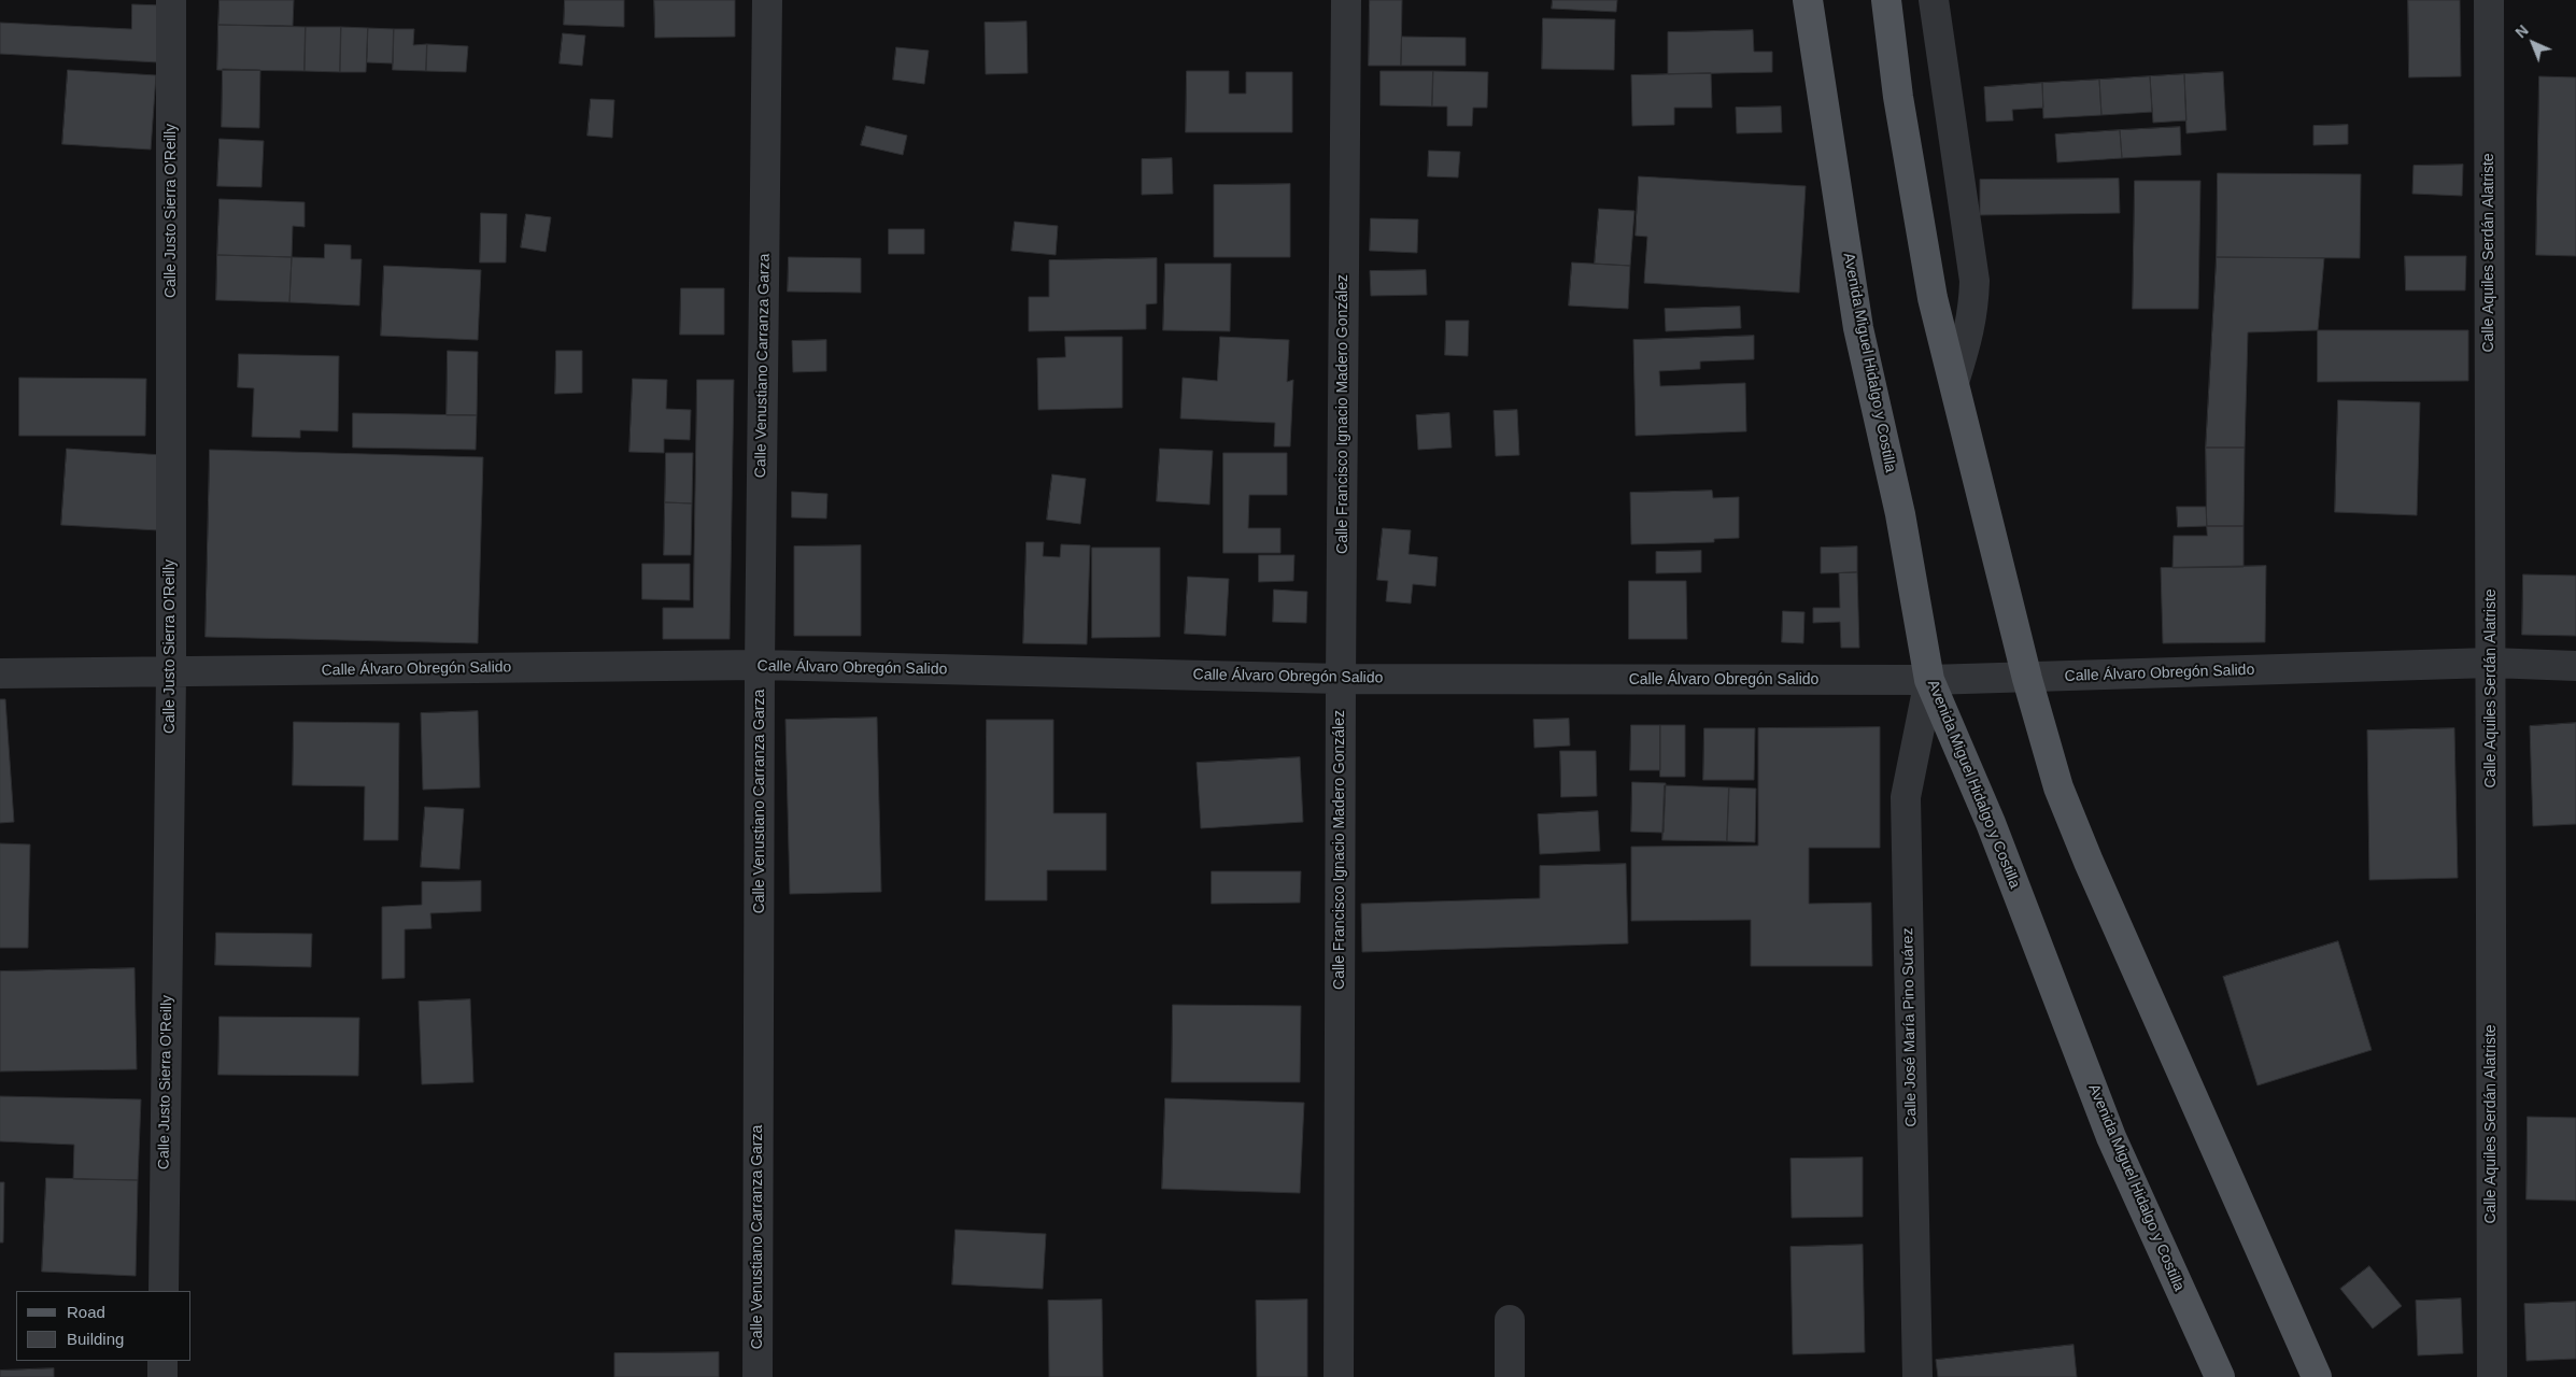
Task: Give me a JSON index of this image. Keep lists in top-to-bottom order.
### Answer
{
  "streets": {
    "main road": ["Avenida Miguel Hidalgo y Costilla"],
    "street": [
      "Calle Justo Sierra O'Reilly",
      "Calle Aquiles Serdán Alatriste",
      "Calle Venustiano Carranza Garza",
      "Calle Francisco Ignacio Madero González",
      "Calle Álvaro Obregón Salido",
      "Calle José María Pino Suárez"
    ]
  },
  "crossings": [
    ["Calle Justo Sierra O'Reilly", "Calle Álvaro Obregón Salido"],
    ["Calle Aquiles Serdán Alatriste", "Calle Álvaro Obregón Salido"],
    ["Avenida Miguel Hidalgo y Costilla", "Calle Álvaro Obregón Salido"],
    ["Avenida Miguel Hidalgo y Costilla", "Calle José María Pino Suárez"],
    ["Calle Venustiano Carranza Garza", "Calle Álvaro Obregón Salido"],
    ["Calle Francisco Ignacio Madero González", "Calle Álvaro Obregón Salido"],
    ["Calle Álvaro Obregón Salido", "Calle José María Pino Suárez"]
  ],
  "legend": ["Road", "Building"],
  "north": "top left"
}
